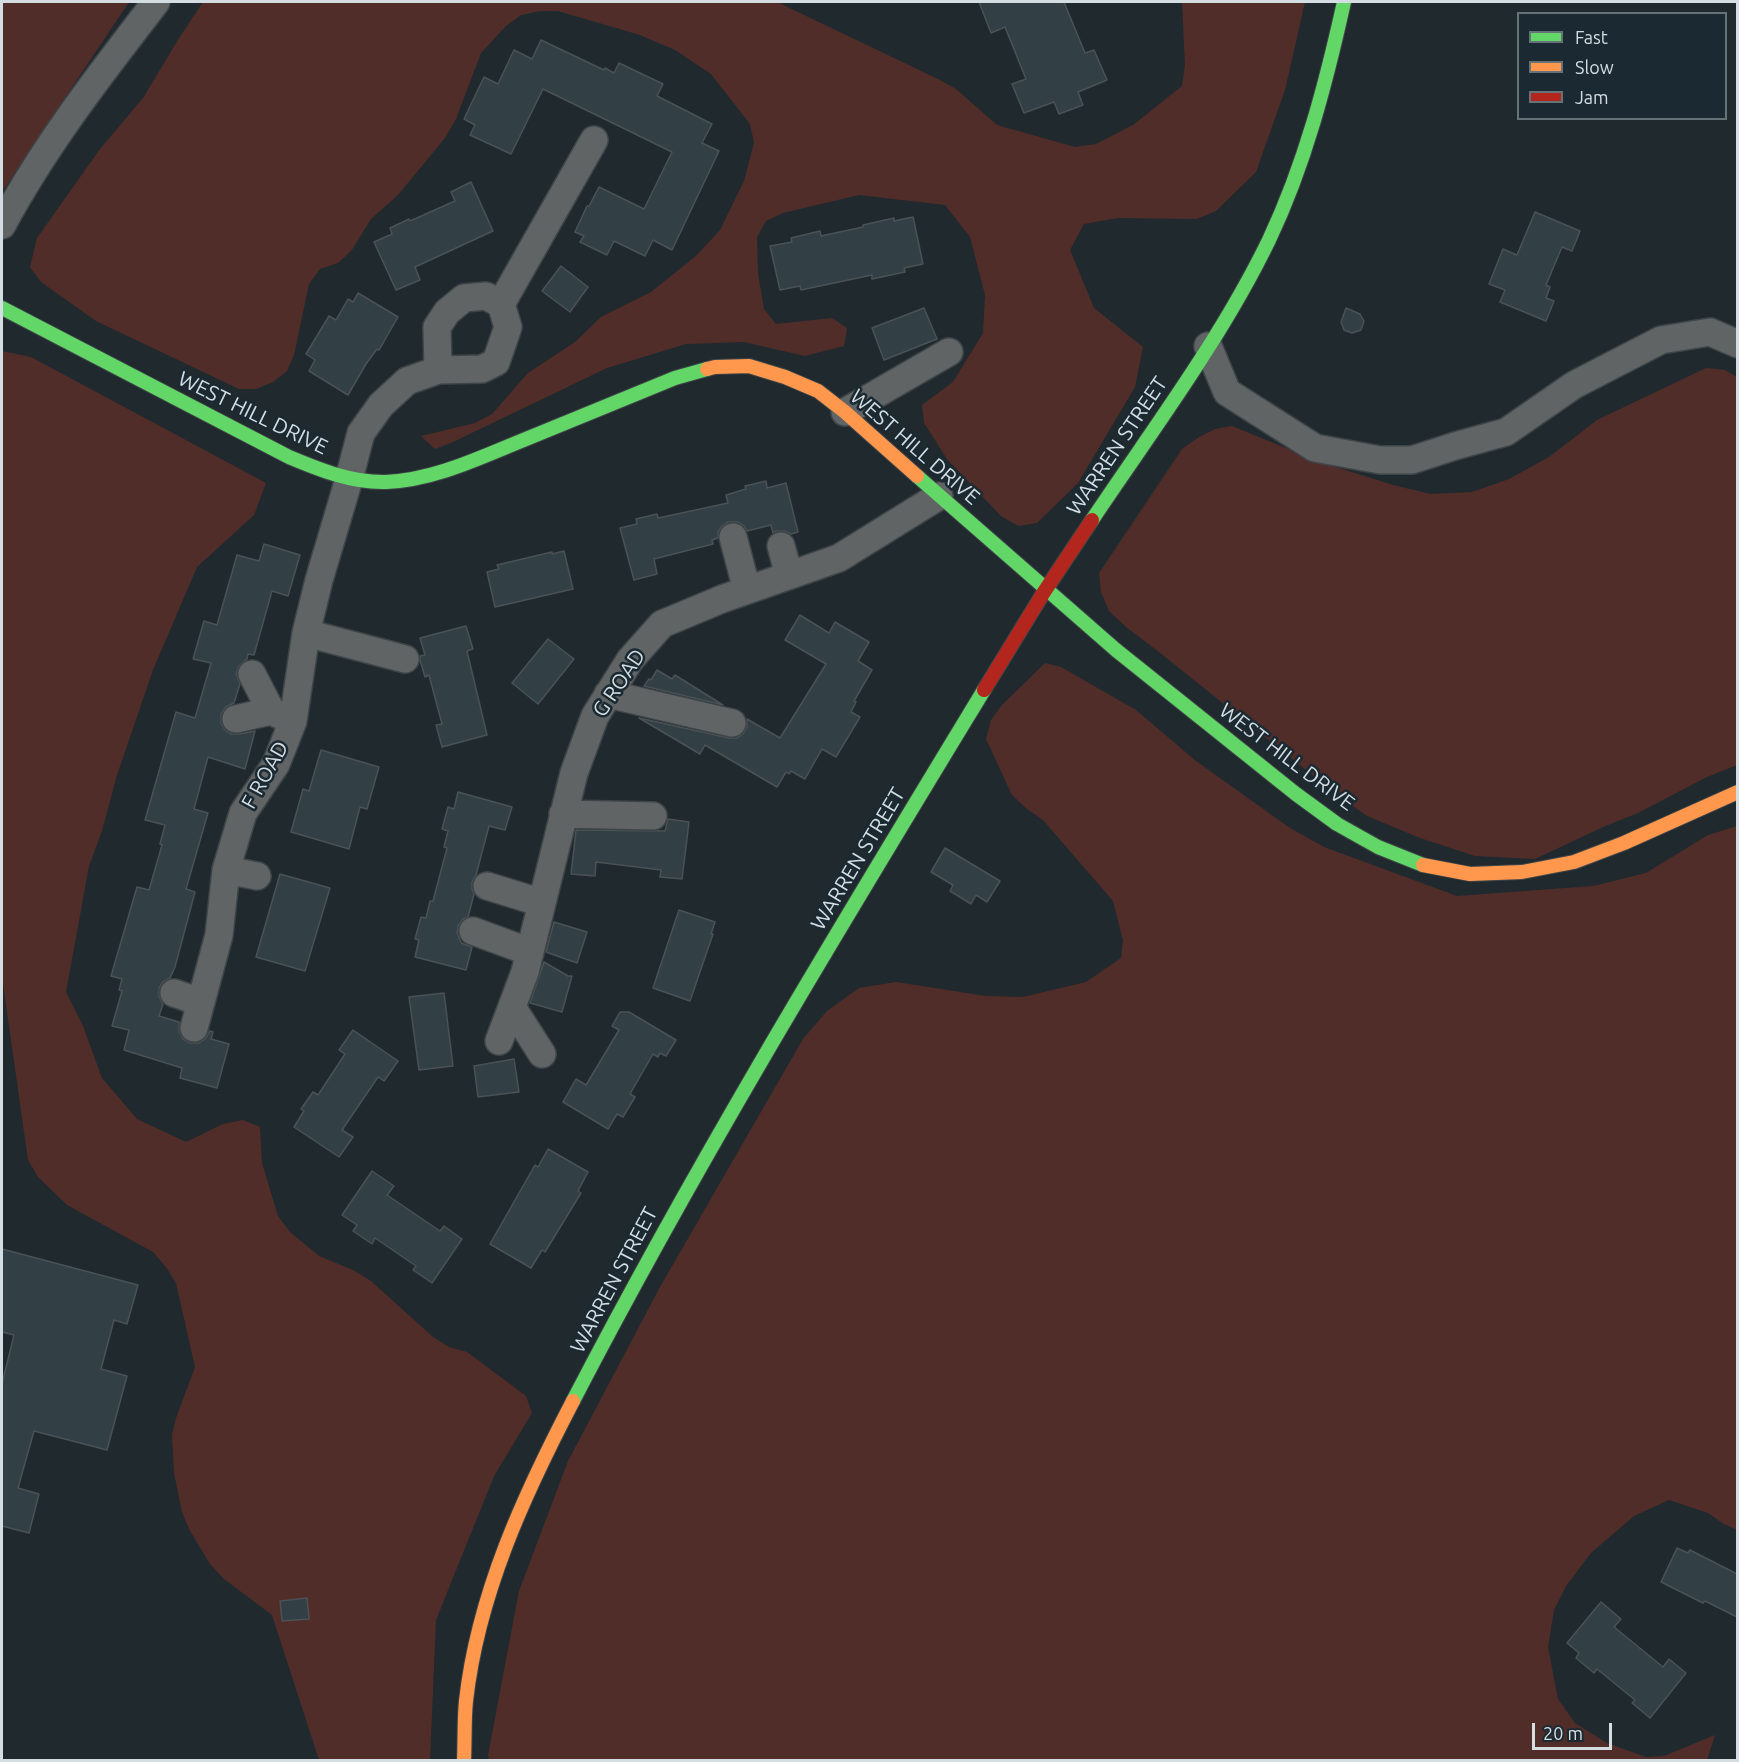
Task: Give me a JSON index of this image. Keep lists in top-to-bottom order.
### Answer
{
  "streets": {
    "street": [
      "WEST HILL DRIVE",
      "WARREN STREET",
      "G ROAD",
      "F ROAD"
    ]
  },
  "crossings": [
    ["WEST HILL DRIVE", "WARREN STREET"],
    ["WEST HILL DRIVE", "G ROAD"],
    ["WEST HILL DRIVE", "F ROAD"]
  ],
  "legend": ["Fast", "Slow", "Jam"],
  "scale_bar": "20 m"
}
